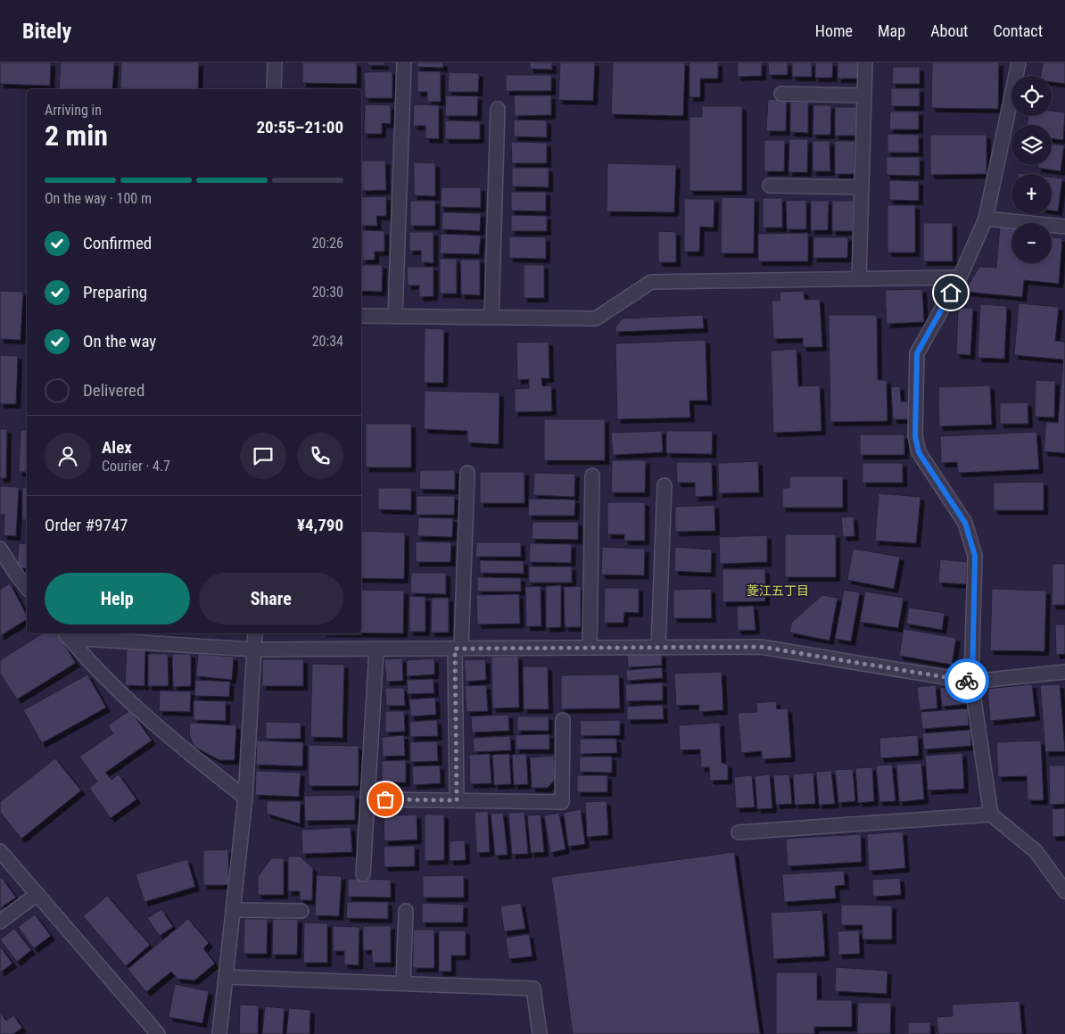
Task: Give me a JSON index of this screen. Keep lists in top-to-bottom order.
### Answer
{
  "districts": ["菱江五丁目"],
  "page": {
    "header": "Bitely",
    "nav": [
      "Home",
      "Map",
      "About",
      "Contact"
    ],
    "map_buttons": ["+", "−"],
    "heading": ["2 min", "Arriving in", "20:55–21:00"],
    "panel": [
      "Alex",
      "Courier · 4.7",
      "Order #9747",
      "¥4,790"
    ],
    "bar": "On the way · 100 m",
    "list": [
      ["Confirmed", "20:26"],
      ["Preparing", "20:30"],
      ["On the way", "20:34"],
      "Delivered"
    ],
    "buttons": ["Help", "Share"]
  }
}
